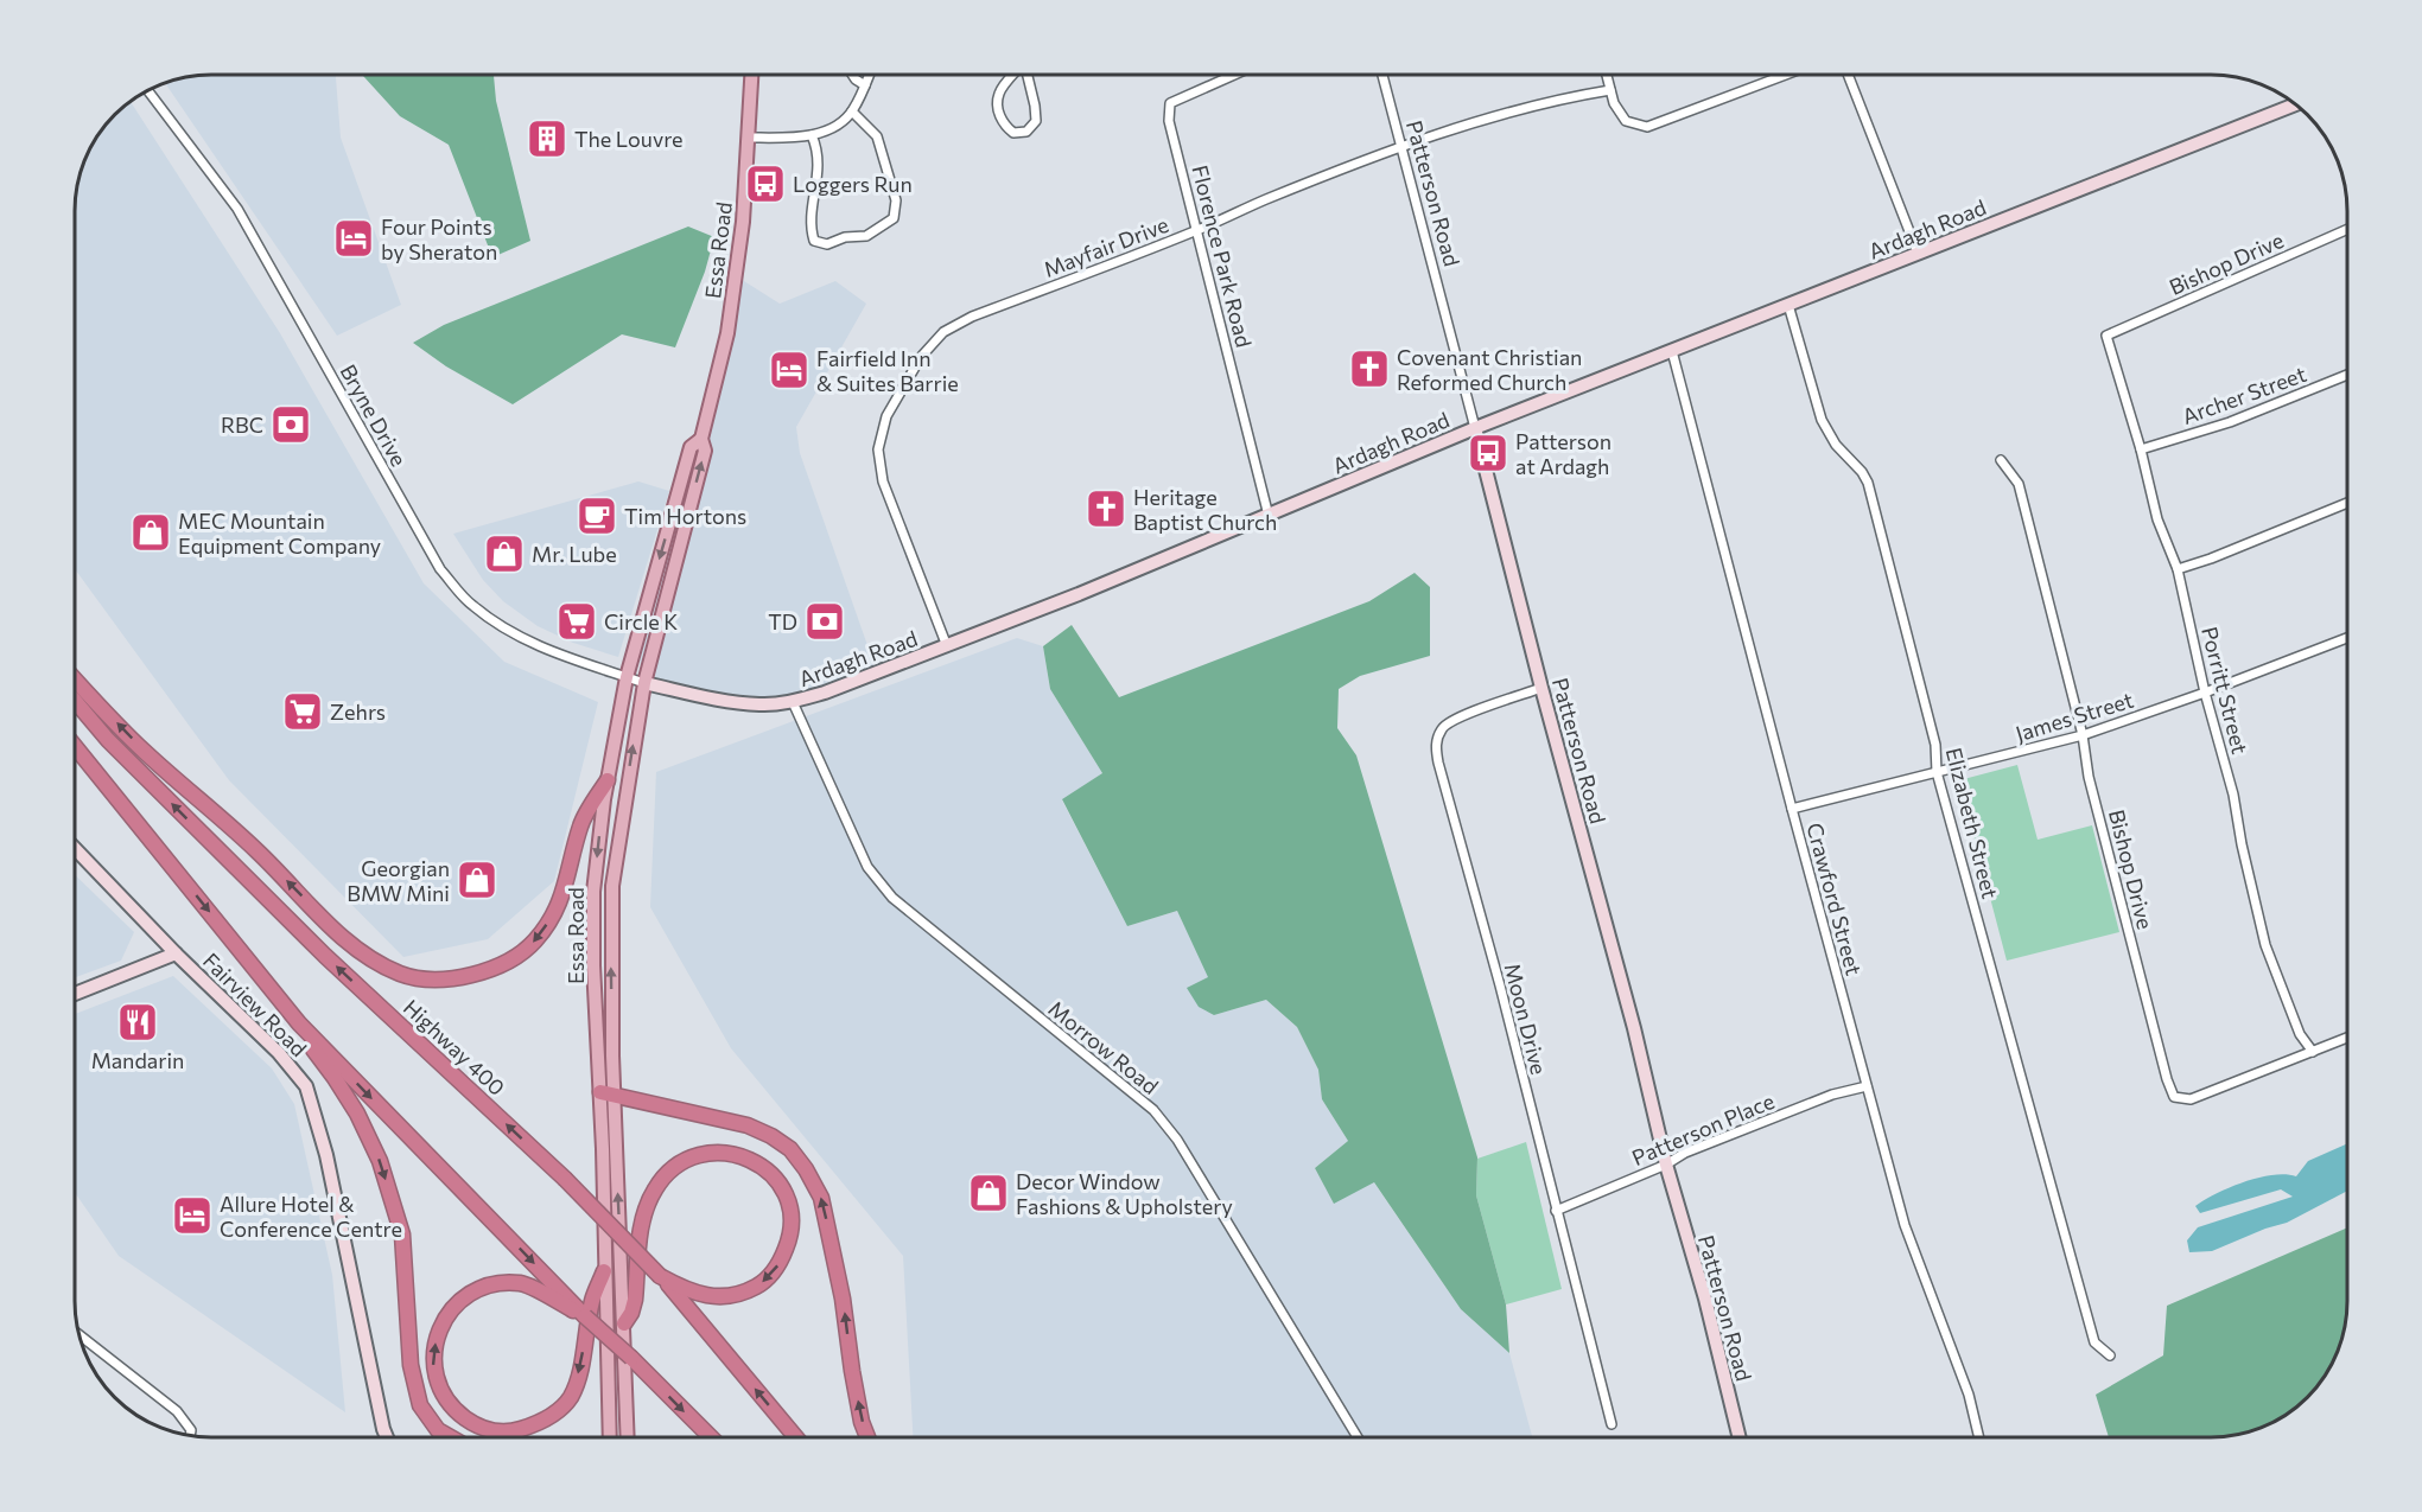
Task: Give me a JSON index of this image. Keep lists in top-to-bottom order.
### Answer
{
  "streets": {
    "highway": ["Highway 400"],
    "main road": ["Essa Road"],
    "street": [
      "Patterson Road",
      "Ardagh Road",
      "Mayfair Drive",
      "Florence Park Road",
      "Bishop Drive",
      "Archer Street",
      "Bryne Drive",
      "Porritt Street",
      "James Street",
      "Elizabeth Street",
      "Crawford Street",
      "Fairview Road",
      "Moon Drive",
      "Morrow Road",
      "Patterson Place"
    ]
  },
  "crossings": [
    ["Patterson Road", "Ardagh Road"],
    ["Patterson Road", "Mayfair Drive"],
    ["Patterson Road", "Moon Drive"],
    ["Patterson Road", "Patterson Place"],
    ["Ardagh Road", "Mayfair Drive"],
    ["Ardagh Road", "Essa Road"],
    ["Ardagh Road", "Florence Park Road"],
    ["Ardagh Road", "Bryne Drive"],
    ["Ardagh Road", "Elizabeth Street"],
    ["Ardagh Road", "Crawford Street"],
    ["Ardagh Road", "Morrow Road"],
    ["Mayfair Drive", "Florence Park Road"],
    ["Essa Road", "Bryne Drive"],
    ["Bishop Drive", "Porritt Street"],
    ["Bishop Drive", "James Street"],
    ["Archer Street", "Porritt Street"],
    ["Porritt Street", "James Street"],
    ["James Street", "Elizabeth Street"],
    ["James Street", "Crawford Street"],
    ["Crawford Street", "Patterson Place"],
    ["Moon Drive", "Patterson Place"]
  ],
  "places": {
    "building": ["The Louvre"],
    "bus stop": ["Loggers Run", "Patterson at Ardagh"],
    "hotel": ["Four Points by Sheraton", "Fairfield Inn & Suites Barrie", "Allure Hotel & Conference Centre"],
    "church": ["Covenant Christian Reformed Church", "Heritage Baptist Church"],
    "bank": ["RBC", "TD"],
    "cafe": ["Tim Hortons"],
    "shop": [
      "MEC Mountain Equipment Company",
      "Mr. Lube",
      "Georgian BMW Mini",
      "Decor Window Fashions & Upholstery"
    ],
    "supermarket": ["Circle K", "Zehrs"],
    "restaurant": ["Mandarin"]
  }
}
